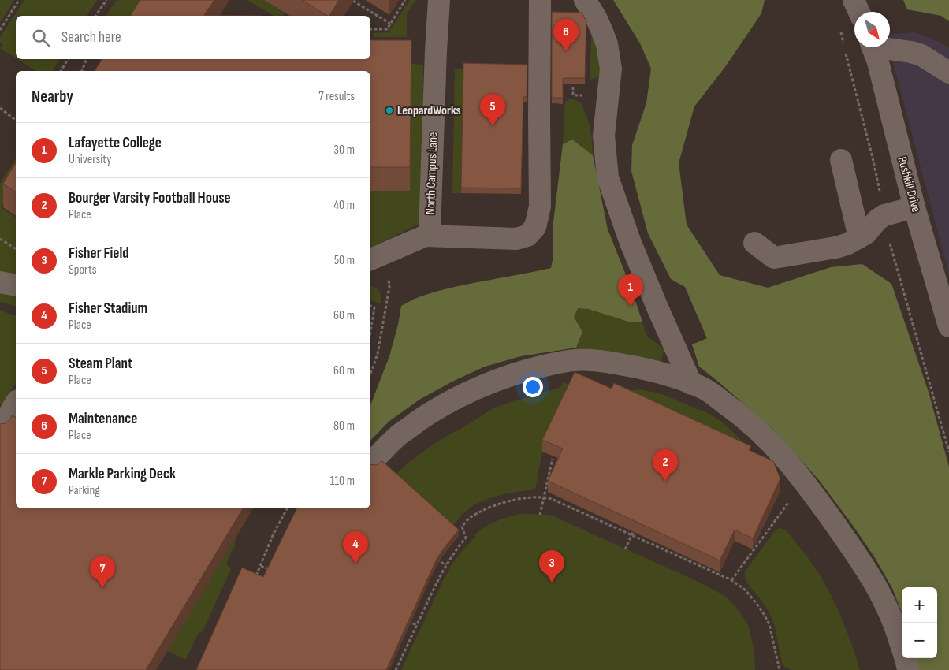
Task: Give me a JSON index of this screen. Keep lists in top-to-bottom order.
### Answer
{
  "streets": {
    "street": ["North Campus Lane", "Bushkill Drive"]
  },
  "places": ["LeopardWorks"],
  "north": "bottom right",
  "page": {
    "search": "Search here",
    "pins": [
      "6",
      "5",
      "1",
      "2",
      "4",
      "3",
      "7"
    ],
    "heading": ["Nearby", "7 results"],
    "list": [
      {
        "mark": "1",
        "name": "Lafayette College",
        "note": "University",
        "value": "30 m"
      },
      {
        "mark": "2",
        "name": "Bourger Varsity Football House",
        "note": "Place",
        "value": "40 m"
      },
      {
        "mark": "3",
        "name": "Fisher Field",
        "note": "Sports",
        "value": "50 m"
      },
      {
        "mark": "4",
        "name": "Fisher Stadium",
        "note": "Place",
        "value": "60 m"
      },
      {
        "mark": "5",
        "name": "Steam Plant",
        "note": "Place",
        "value": "60 m"
      },
      {
        "mark": "6",
        "name": "Maintenance",
        "note": "Place",
        "value": "80 m"
      },
      {
        "mark": "7",
        "name": "Markle Parking Deck",
        "note": "Parking",
        "value": "110 m"
      }
    ],
    "map_buttons": ["+", "−"]
  }
}
